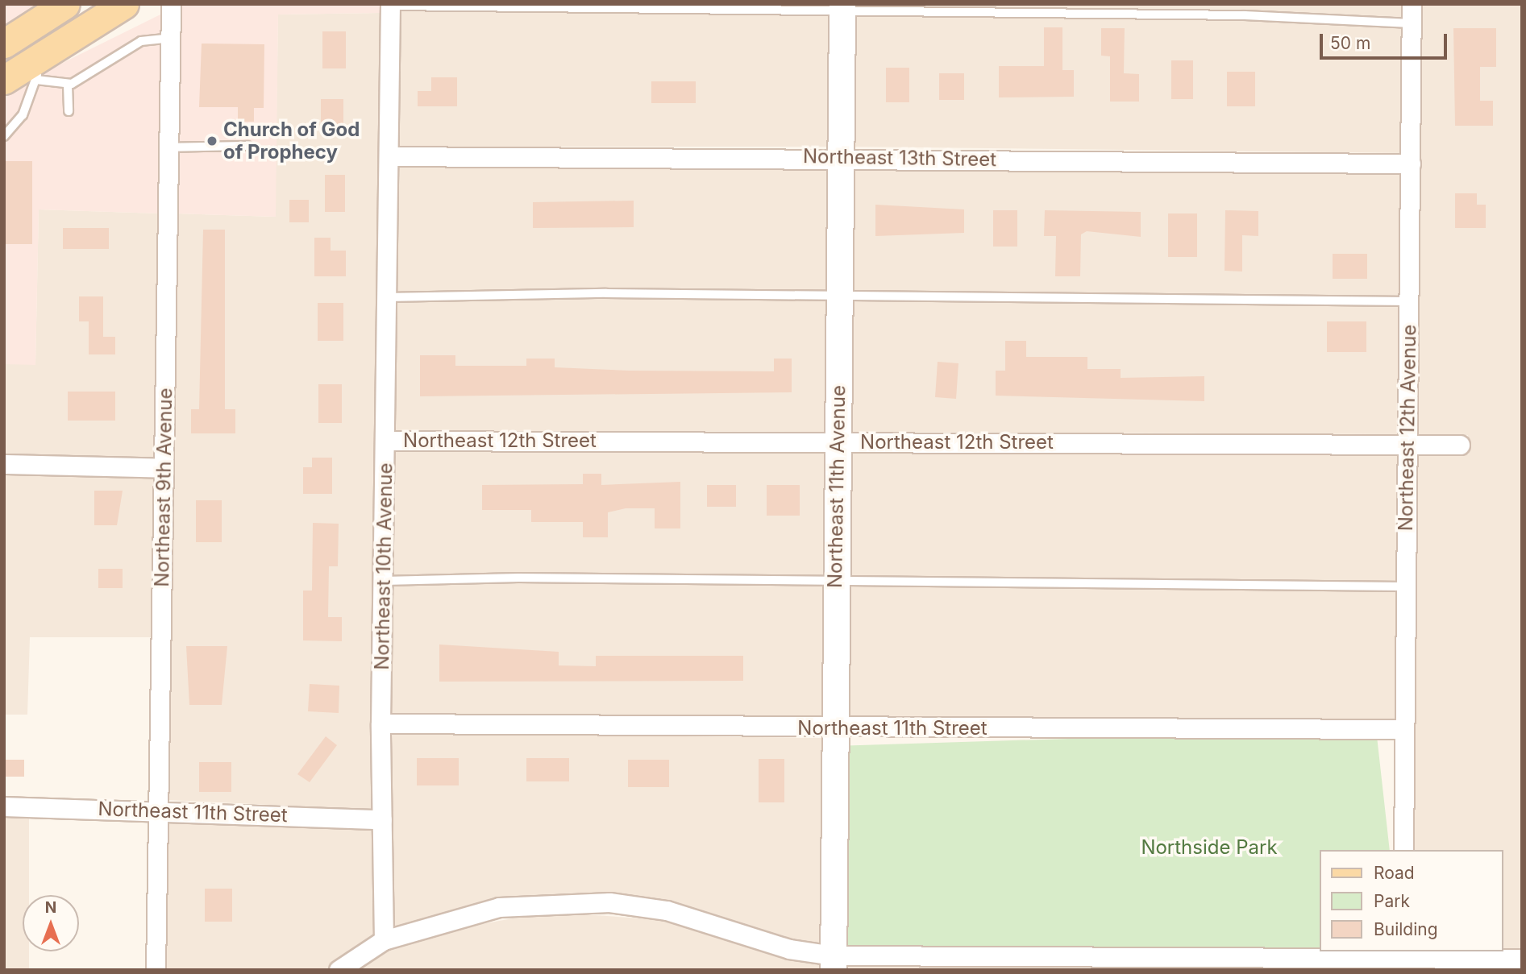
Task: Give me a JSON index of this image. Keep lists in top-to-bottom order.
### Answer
{
  "streets": {
    "street": [
      "Northeast 13th Street",
      "Northeast 12th Avenue",
      "Northeast 12th Street",
      "Northeast 11th Avenue",
      "Northeast 9th Avenue",
      "Northeast 10th Avenue",
      "Northeast 11th Street"
    ]
  },
  "crossings": [
    ["Northeast 13th Street", "Northeast 12th Avenue"],
    ["Northeast 13th Street", "Northeast 11th Avenue"],
    ["Northeast 13th Street", "Northeast 10th Avenue"],
    ["Northeast 12th Avenue", "Northeast 12th Street"],
    ["Northeast 12th Avenue", "Northeast 11th Street"],
    ["Northeast 12th Street", "Northeast 11th Avenue"],
    ["Northeast 12th Street", "Northeast 10th Avenue"],
    ["Northeast 11th Avenue", "Northeast 11th Street"],
    ["Northeast 9th Avenue", "Northeast 11th Street"],
    ["Northeast 10th Avenue", "Northeast 11th Street"]
  ],
  "parks": ["Northside Park"],
  "places": ["Church of God of Prophecy"],
  "legend": ["Road", "Park", "Building"],
  "scale_bar": "50 m",
  "north": "top"
}
